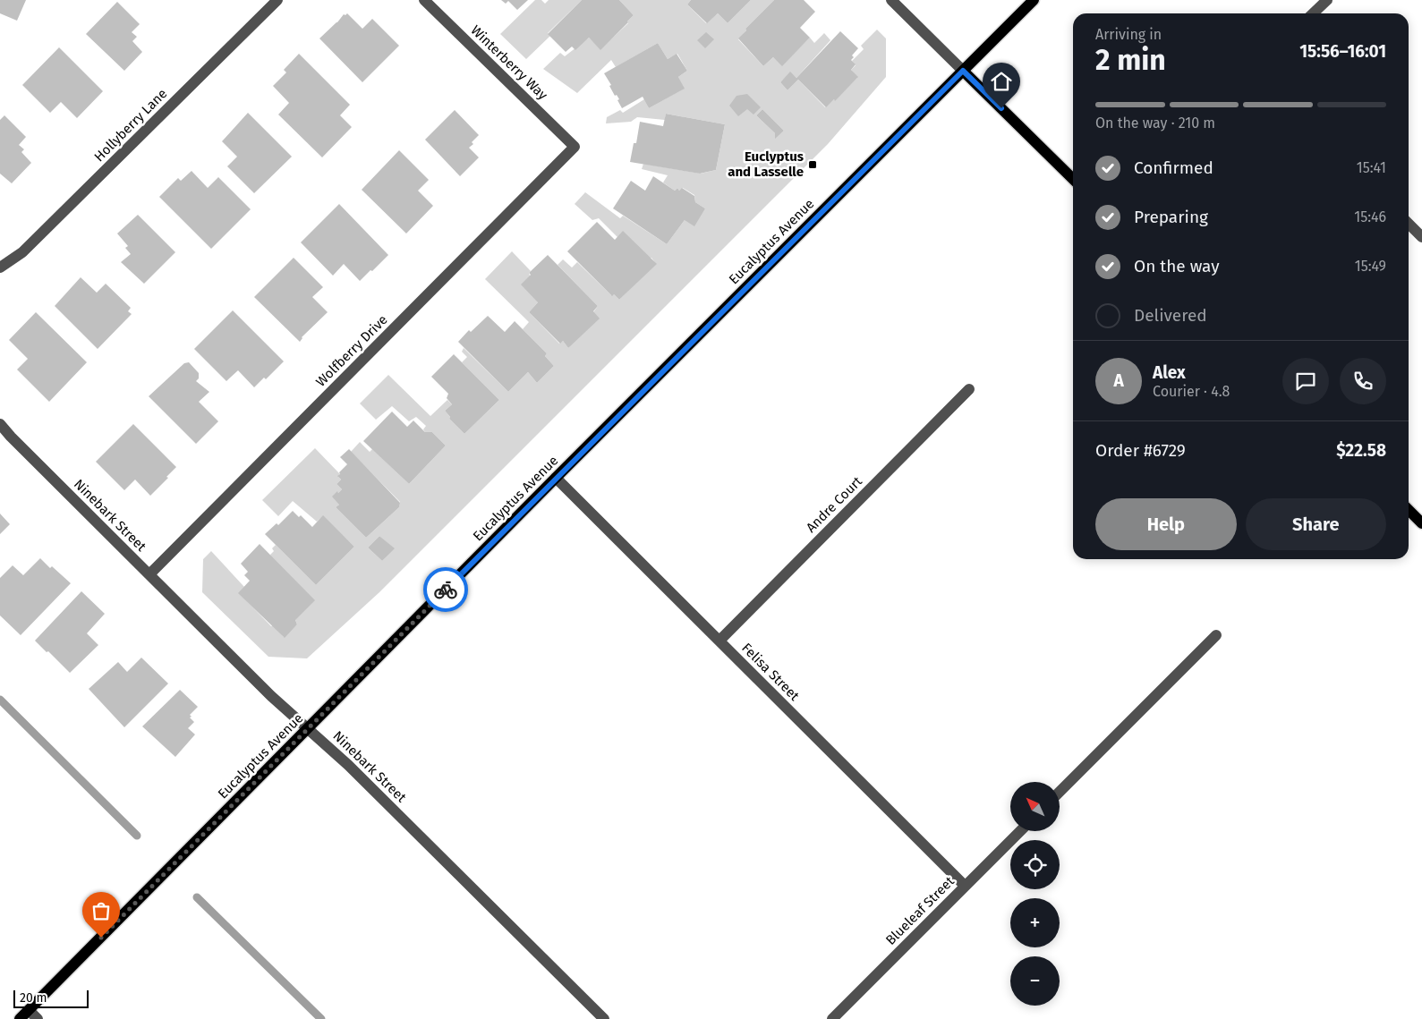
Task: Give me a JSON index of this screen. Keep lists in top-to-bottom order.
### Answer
{
  "streets": {
    "main road": ["Eucalyptus Avenue"],
    "street": [
      "Winterberry Way",
      "Hollyberry Lane",
      "Wolfberry Drive",
      "Andre Court",
      "Ninebark Street",
      "Felisa Street",
      "Blueleaf Street"
    ]
  },
  "crossings": [
    ["Winterberry Way", "Wolfberry Drive"],
    ["Eucalyptus Avenue", "Ninebark Street"],
    ["Eucalyptus Avenue", "Felisa Street"],
    ["Wolfberry Drive", "Ninebark Street"],
    ["Andre Court", "Felisa Street"],
    ["Felisa Street", "Blueleaf Street"]
  ],
  "places": {
    "transit": ["Euclyptus and Lasselle"]
  },
  "scale_bar": "20 m",
  "north": "top left",
  "page": {
    "heading": ["2 min", "Arriving in", "15:56–16:01"],
    "panel": [
      "Alex",
      "Courier · 4.8",
      "Order #6729",
      "$22.58"
    ],
    "bar": "On the way · 210 m",
    "list": [
      ["Confirmed", "15:41"],
      ["Preparing", "15:46"],
      ["On the way", "15:49"],
      "Delivered"
    ],
    "round": "A",
    "buttons": ["Help", "Share"],
    "map_buttons": ["+", "−"],
    "scale": "20 m"
  }
}
